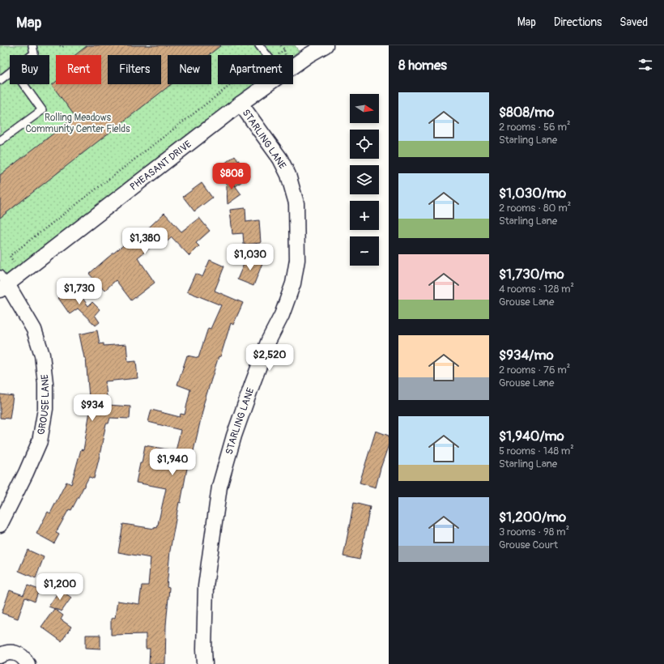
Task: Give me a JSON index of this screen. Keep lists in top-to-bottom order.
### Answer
{
  "streets": {
    "street": ["STARLING LANE", "PHEASANT DRIVE", "GROUSE LANE"]
  },
  "crossings": [
    ["STARLING LANE", "PHEASANT DRIVE"],
    ["PHEASANT DRIVE", "GROUSE LANE"]
  ],
  "parks": ["Rolling Meadows Community Center Fields"],
  "north": "right",
  "page": {
    "header": "Map",
    "nav": ["Map", "Directions", "Saved"],
    "heading": "8 homes",
    "chip": [
      "Buy",
      "Rent",
      "Filters",
      "New",
      "Apartment"
    ],
    "list": [
      {
        "name": "$808/mo",
        "note": "2 rooms · 56 m² · Starling Lane"
      },
      {
        "name": "$1,030/mo",
        "note": "2 rooms · 80 m² · Starling Lane"
      },
      {
        "name": "$1,730/mo",
        "note": "4 rooms · 128 m² · Grouse Lane"
      },
      {
        "name": "$934/mo",
        "note": "2 rooms · 76 m² · Grouse Lane"
      },
      {
        "name": "$1,940/mo",
        "note": "5 rooms · 148 m² · Starling Lane"
      },
      {
        "name": "$1,200/mo",
        "note": "3 rooms · 98 m² · Grouse Court"
      }
    ],
    "map_buttons": ["+", "−"],
    "price": [
      "$808",
      "$1,380",
      "$1,030",
      "$1,730",
      "$2,520",
      "$934",
      "$1,940",
      "$1,200"
    ]
  }
}
